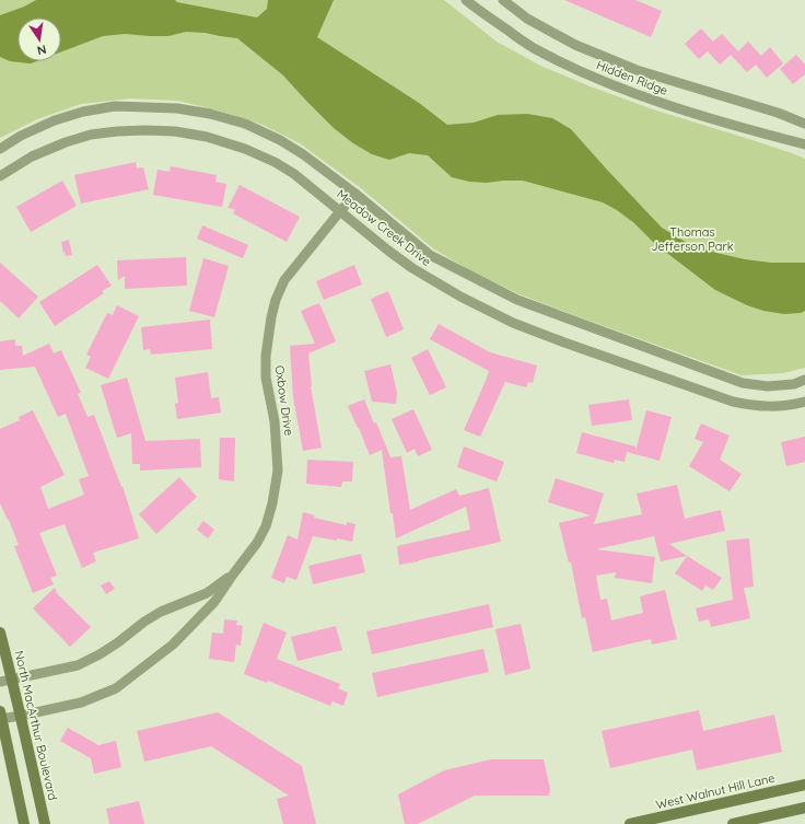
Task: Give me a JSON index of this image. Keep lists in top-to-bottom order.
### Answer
{
  "streets": {
    "main road": ["North MacArthur Boulevard", "West Walnut Hill Lane"],
    "street": ["Hidden Ridge", "Meadow Creek Drive", "Oxbow Drive"]
  },
  "crossings": [
    ["Meadow Creek Drive", "Oxbow Drive"],
    ["Oxbow Drive", "North MacArthur Boulevard"]
  ],
  "parks": ["Thomas Jefferson Park"],
  "north": "bottom"
}
